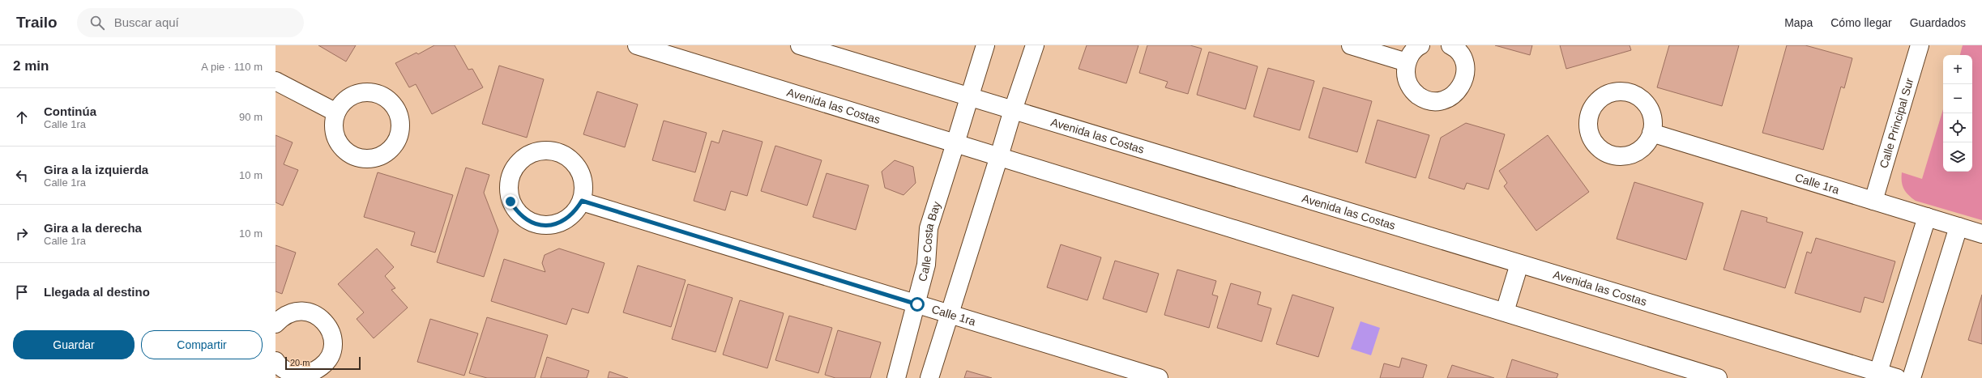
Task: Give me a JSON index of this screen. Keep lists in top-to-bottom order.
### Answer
{
  "streets": {
    "street": [
      "Avenida las Costas",
      "Calle Principal Sur",
      "Calle 1ra",
      "Calle Costa Bay"
    ]
  },
  "crossings": [
    ["Avenida las Costas", "Calle Costa Bay"],
    ["Calle Principal Sur", "Calle 1ra"],
    ["Calle 1ra", "Calle Costa Bay"]
  ],
  "scale_bar": "20 m",
  "page": {
    "header": "Trailo",
    "search": "Buscar aquí",
    "nav": ["Mapa", "Cómo llegar", "Guardados"],
    "heading": ["2 min", "A pie · 110 m"],
    "map_buttons": ["+", "−"],
    "list": [
      ["Continúa", "Calle 1ra", "90 m"],
      ["Gira a la izquierda", "Calle 1ra", "10 m"],
      ["Gira a la derecha", "Calle 1ra", "10 m"],
      "Llegada al destino"
    ],
    "buttons": ["Guardar", "Compartir"],
    "scale": "20 m"
  }
}
